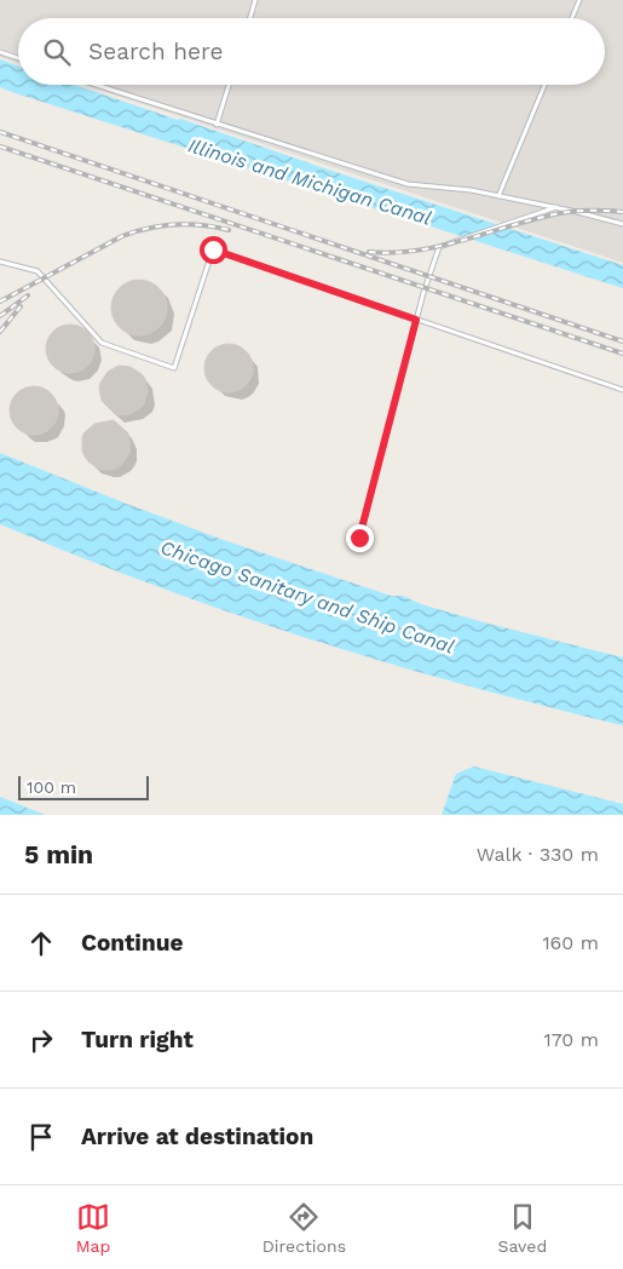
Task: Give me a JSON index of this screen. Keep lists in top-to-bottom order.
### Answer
{
  "water": ["Illinois and Michigan Canal", "Chicago Sanitary and Ship Canal"],
  "scale_bar": "100 m",
  "page": {
    "search": "Search here",
    "scale": "100 m",
    "heading": ["5 min", "Walk · 330 m"],
    "list": [
      ["Continue", "160 m"],
      ["Turn right", "170 m"],
      "Arrive at destination"
    ],
    "nav": ["Map", "Directions", "Saved"]
  }
}
